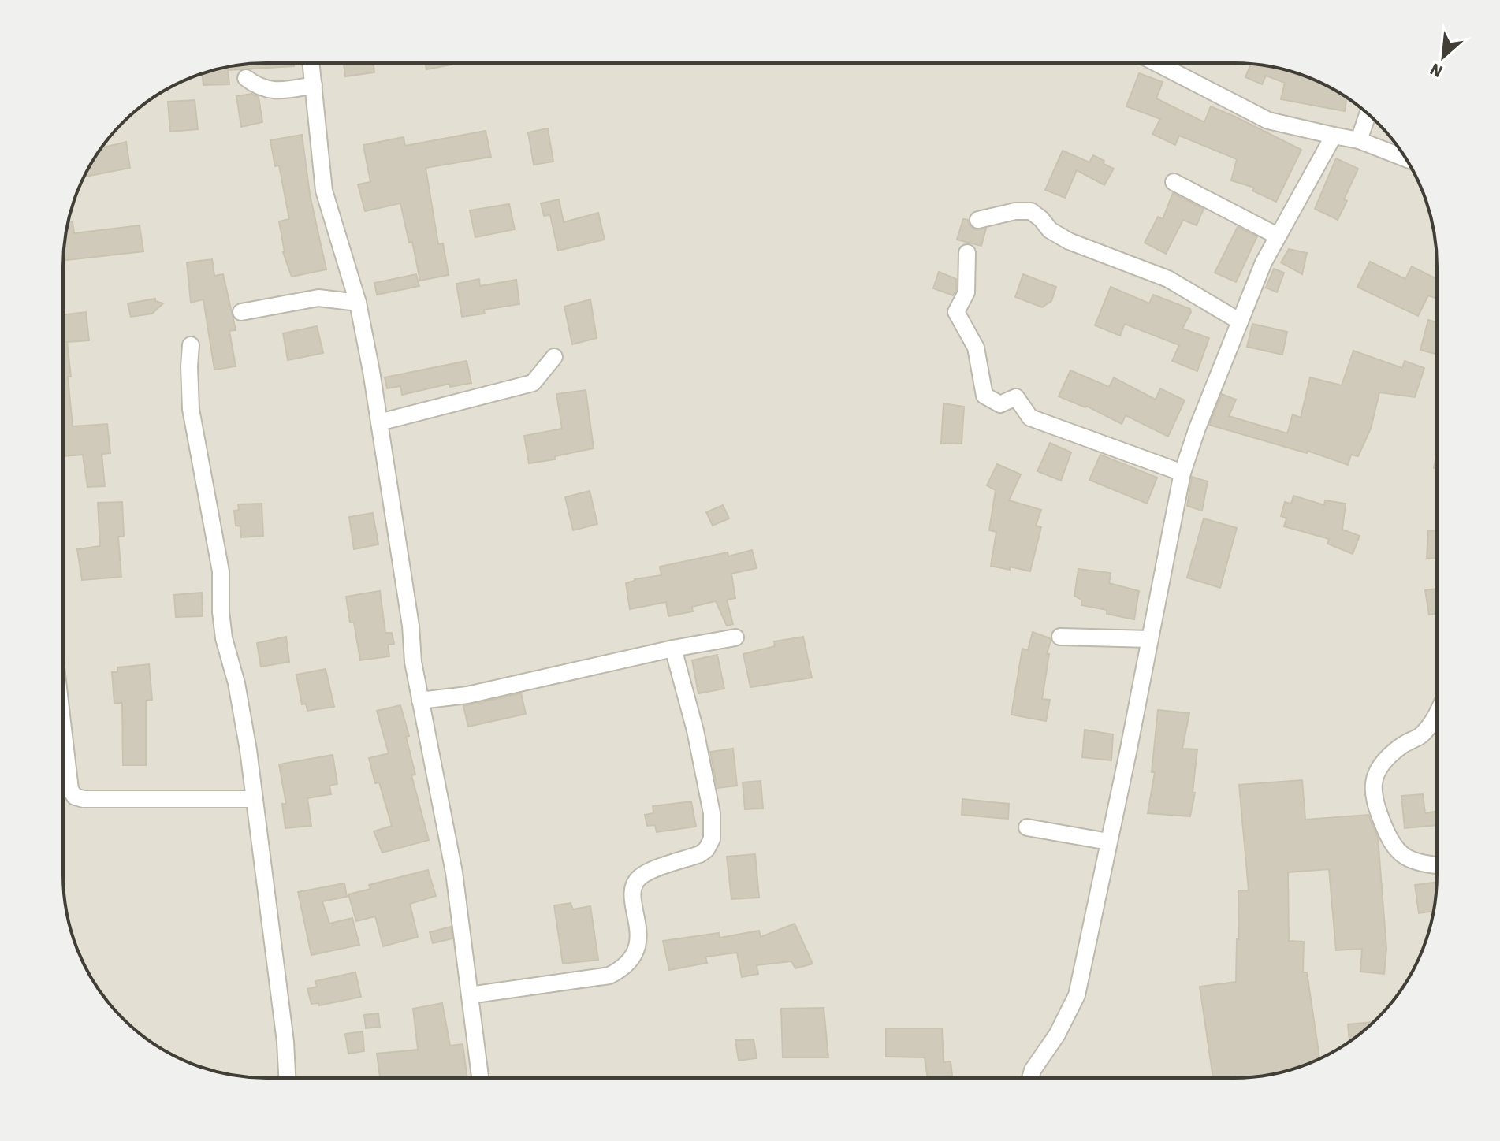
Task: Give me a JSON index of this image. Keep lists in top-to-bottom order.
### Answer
{
  "north": "bottom left"
}
